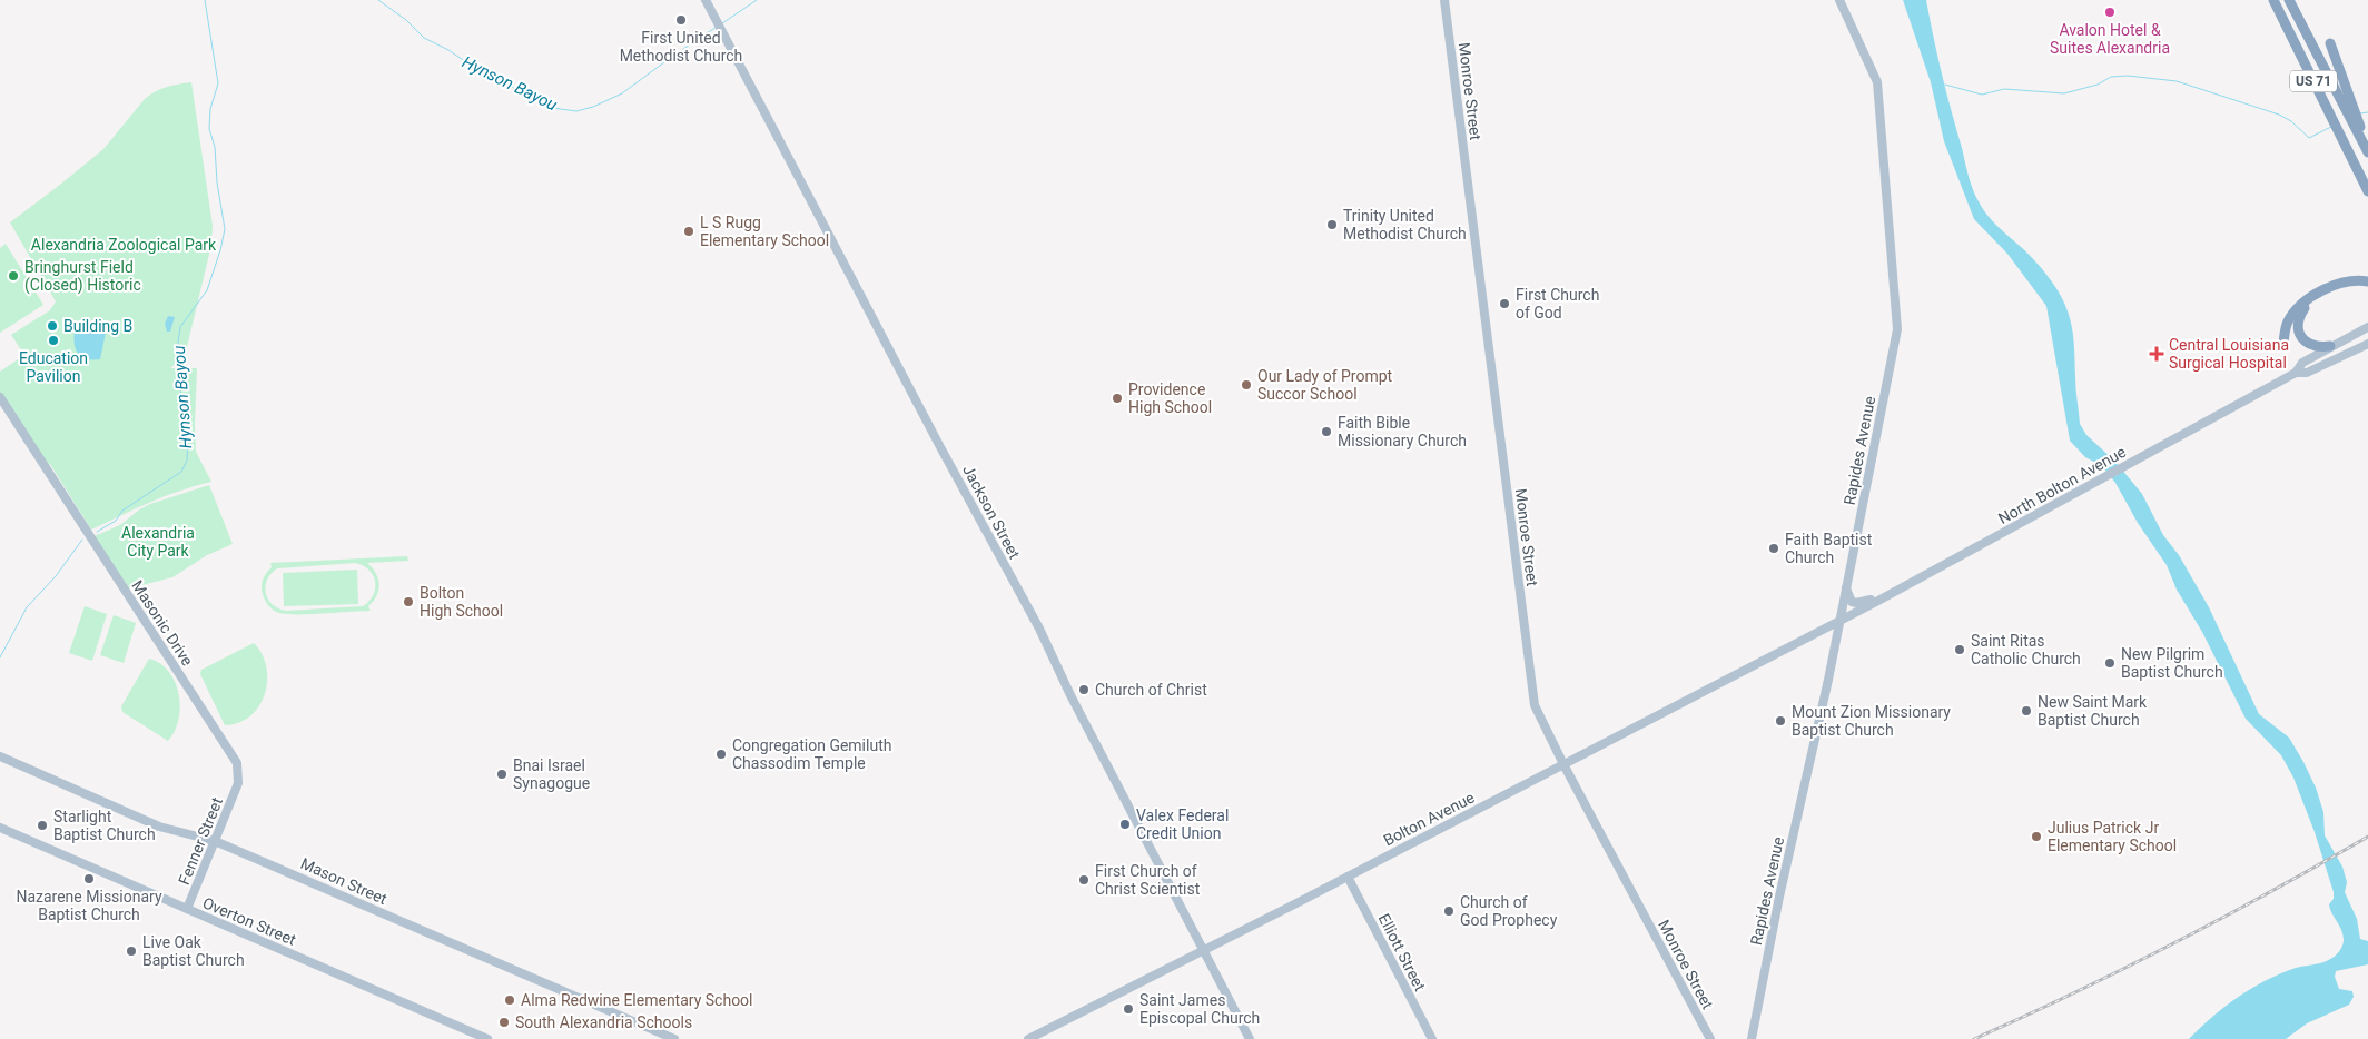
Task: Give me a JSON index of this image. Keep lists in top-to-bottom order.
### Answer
{
  "streets": {
    "highway": ["US 71"],
    "main road": [
      "Monroe Street",
      "Rapides Avenue",
      "North Bolton Avenue",
      "Jackson Street",
      "Masonic Drive",
      "Bolton Avenue",
      "Fenner Street",
      "Mason Street",
      "Overton Street",
      "Elliott Street"
    ]
  },
  "crossings": [
    ["Monroe Street", "Bolton Avenue"],
    ["Rapides Avenue", "North Bolton Avenue"],
    ["Rapides Avenue", "Bolton Avenue"],
    ["North Bolton Avenue", "Bolton Avenue"],
    ["Jackson Street", "Bolton Avenue"],
    ["Masonic Drive", "Fenner Street"],
    ["Bolton Avenue", "Elliott Street"],
    ["Fenner Street", "Mason Street"],
    ["Fenner Street", "Overton Street"]
  ],
  "water": ["Hynson Bayou"],
  "parks": ["Alexandria Zoological Park", "Alexandria City Park"],
  "places": {
    "other": [
      "Avalon Hotel & Suites Alexandria",
      "First United Methodist Church",
      "Trinity United Methodist Church",
      "L S Rugg Elementary School",
      "Bringhurst Field (Closed) Historic",
      "First Church of God",
      "Building B",
      "Education Pavilion",
      "Our Lady of Prompt Succor School",
      "Providence High School",
      "Faith Bible Missionary Church",
      "Faith Baptist Church",
      "Bolton High School",
      "Saint Ritas Catholic Church",
      "New Pilgrim Baptist Church",
      "Church of Christ",
      "New Saint Mark Baptist Church",
      "Mount Zion Missionary Baptist Church",
      "Congregation Gemiluth Chassodim Temple",
      "Bnai Israel Synagogue",
      "Valex Federal Credit Union",
      "Starlight Baptist Church",
      "Julius Patrick Jr Elementary School",
      "Nazarene Missionary Baptist Church",
      "First Church of Christ Scientist",
      "Church of God Prophecy",
      "Live Oak Baptist Church",
      "Alma Redwine Elementary School",
      "Saint James Episcopal Church",
      "South Alexandria Schools"
    ],
    "health": ["Central Louisiana Surgical Hospital"]
  }
}
